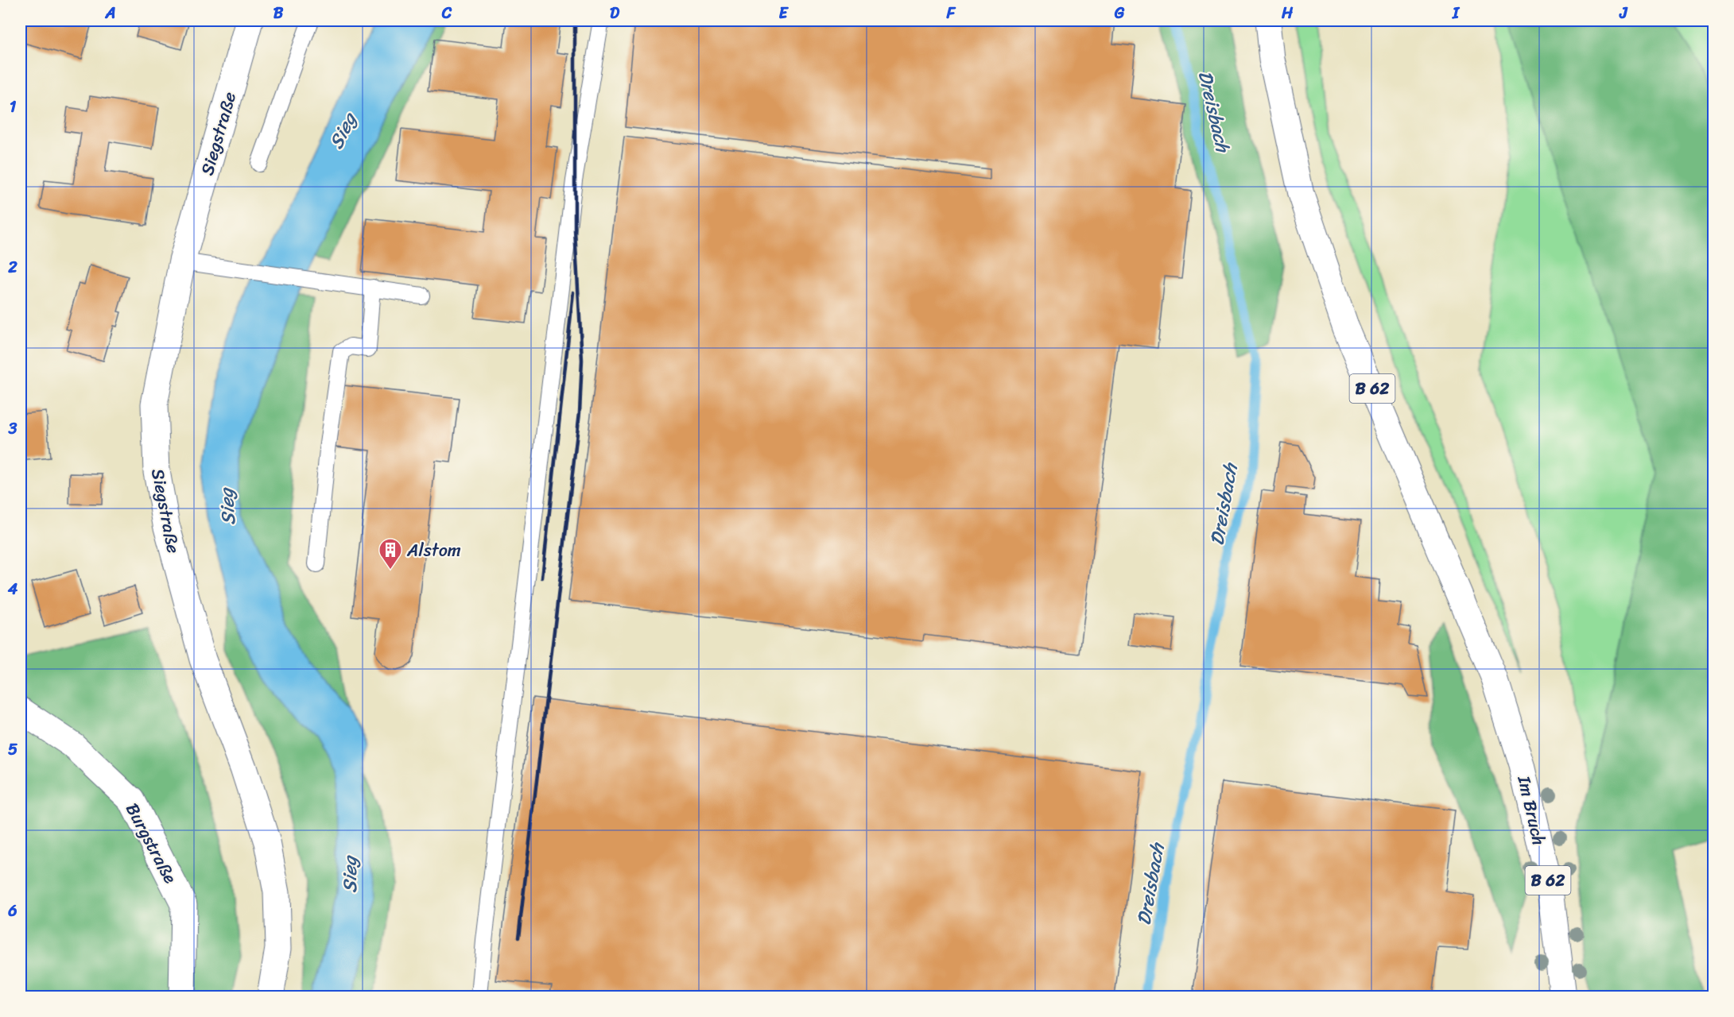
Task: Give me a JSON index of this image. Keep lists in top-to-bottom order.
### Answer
{
  "streets": {
    "street": [
      "Siegstraße",
      "B 62",
      "Im Bruch",
      "Burgstraße"
    ]
  },
  "water": ["Dreisbach", "Sieg"],
  "places": {
    "building": ["Alstom"]
  },
  "grid": {
    "columns": [
      "A",
      "B",
      "C",
      "D",
      "E",
      "F",
      "G",
      "H",
      "I",
      "J"
    ],
    "rows": [
      "1",
      "2",
      "3",
      "4",
      "5",
      "6"
    ]
  }
}
